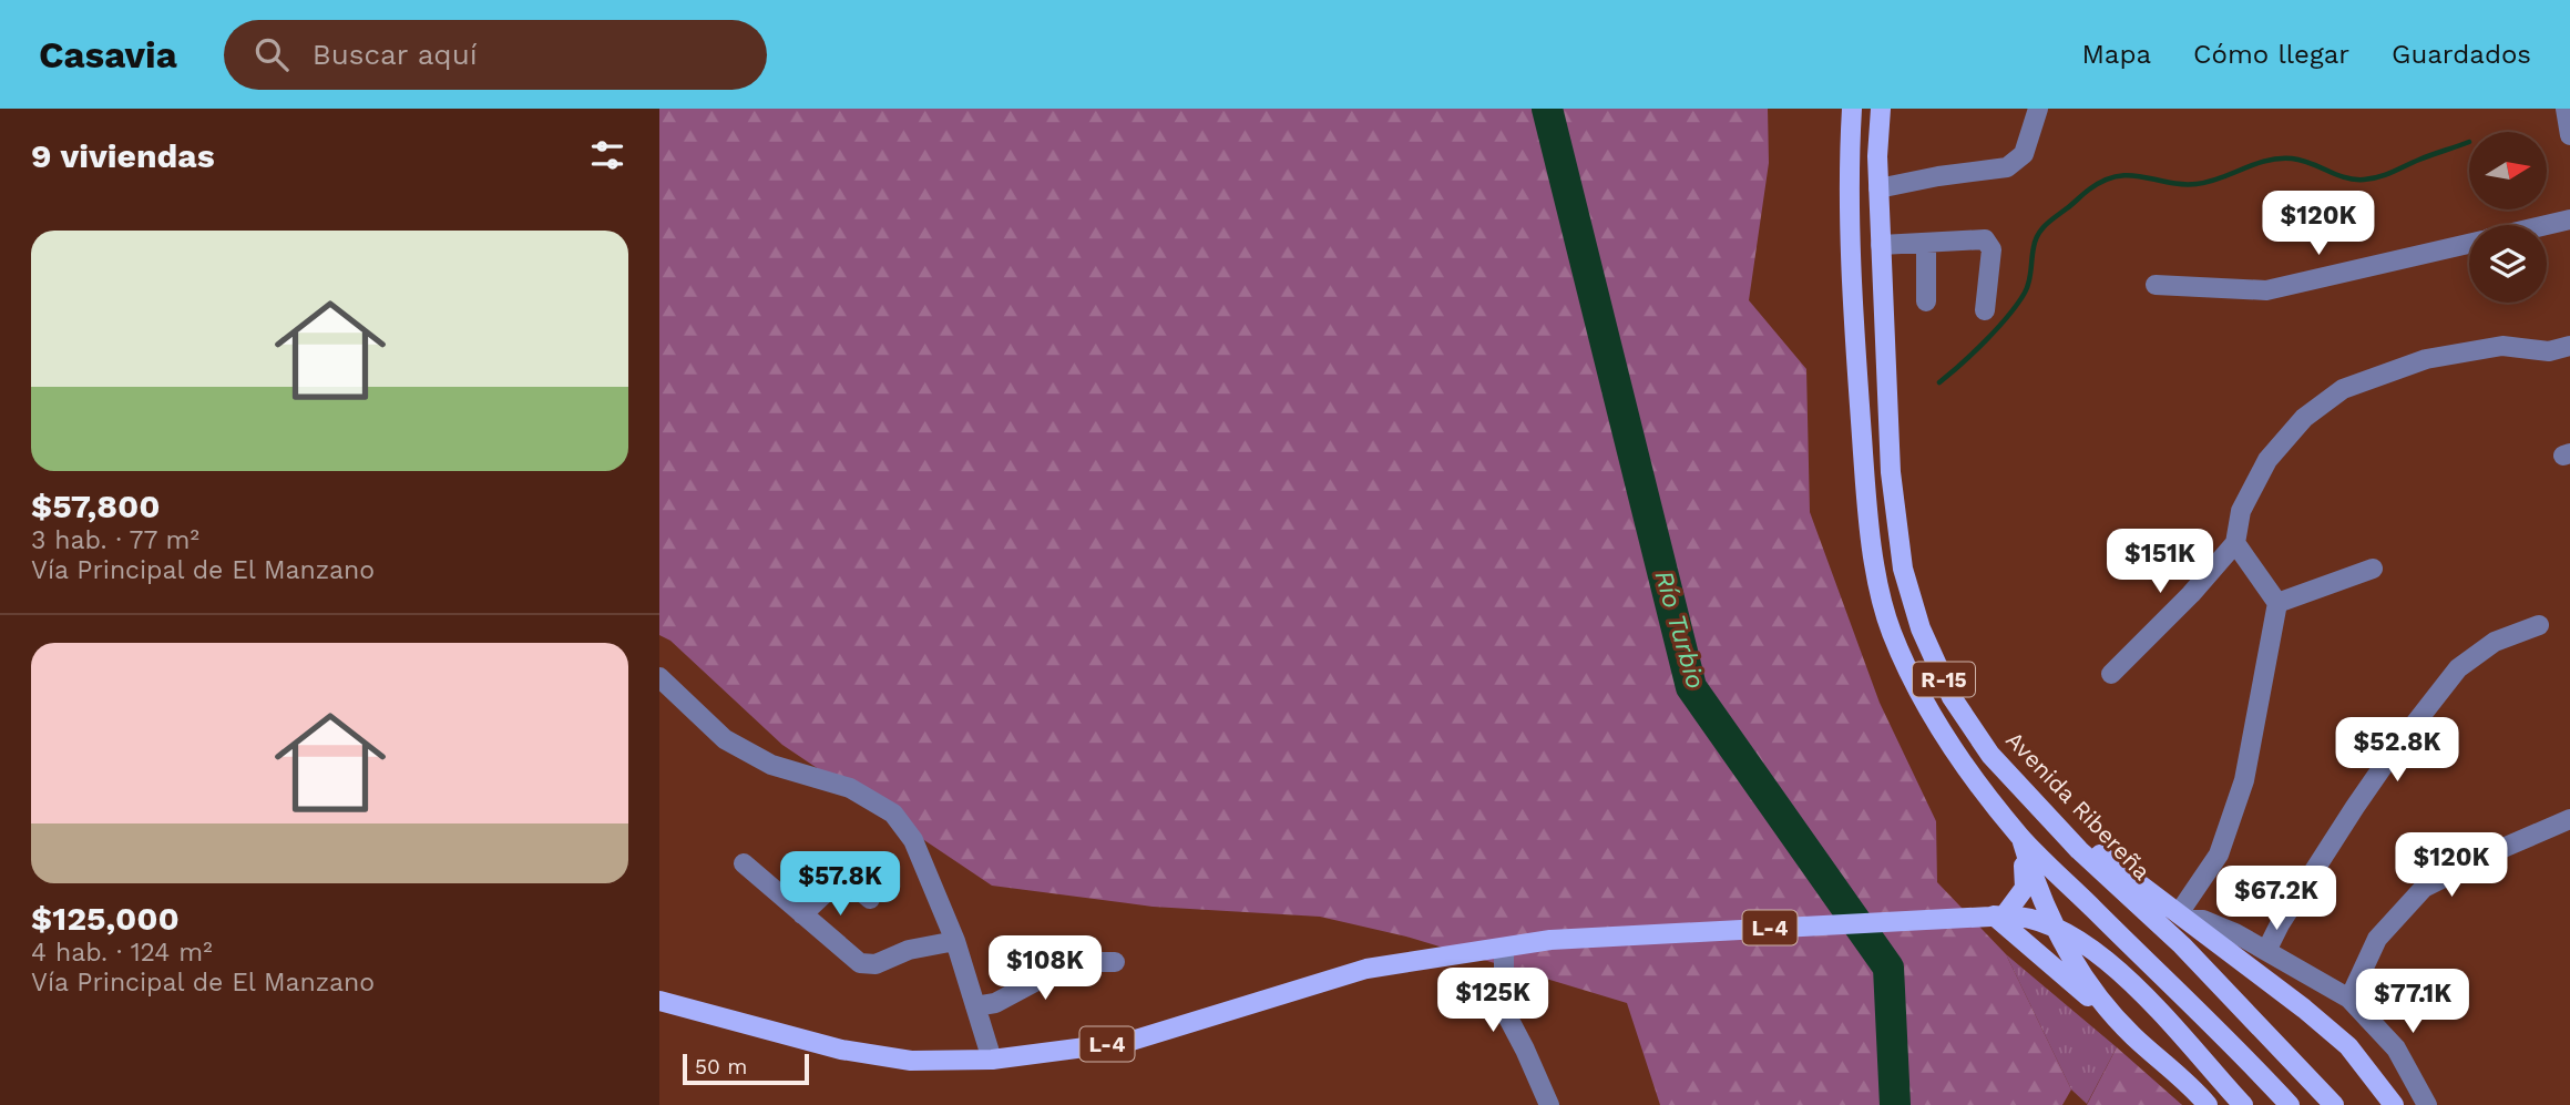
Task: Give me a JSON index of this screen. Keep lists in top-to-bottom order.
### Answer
{
  "streets": {
    "main road": ["R-15", "Avenida Ribereña", "L-4"]
  },
  "water": ["Río Turbio"],
  "scale_bar": "50 m",
  "north": "right",
  "page": {
    "header": "Casavia",
    "search": "Buscar aquí",
    "nav": ["Mapa", "Cómo llegar", "Guardados"],
    "heading": "9 viviendas",
    "price": [
      "$120K",
      "$151K",
      "$52.8K",
      "$120K",
      "$57.8K",
      "$67.2K",
      "$108K",
      "$125K",
      "$77.1K"
    ],
    "list": [
      {
        "name": "$57,800",
        "note": "3 hab. · 77 m² · Vía Principal de El Manzano"
      },
      {
        "name": "$125,000",
        "note": "4 hab. · 124 m² · Vía Principal de El Manzano"
      }
    ],
    "scale": "50 m"
  }
}
